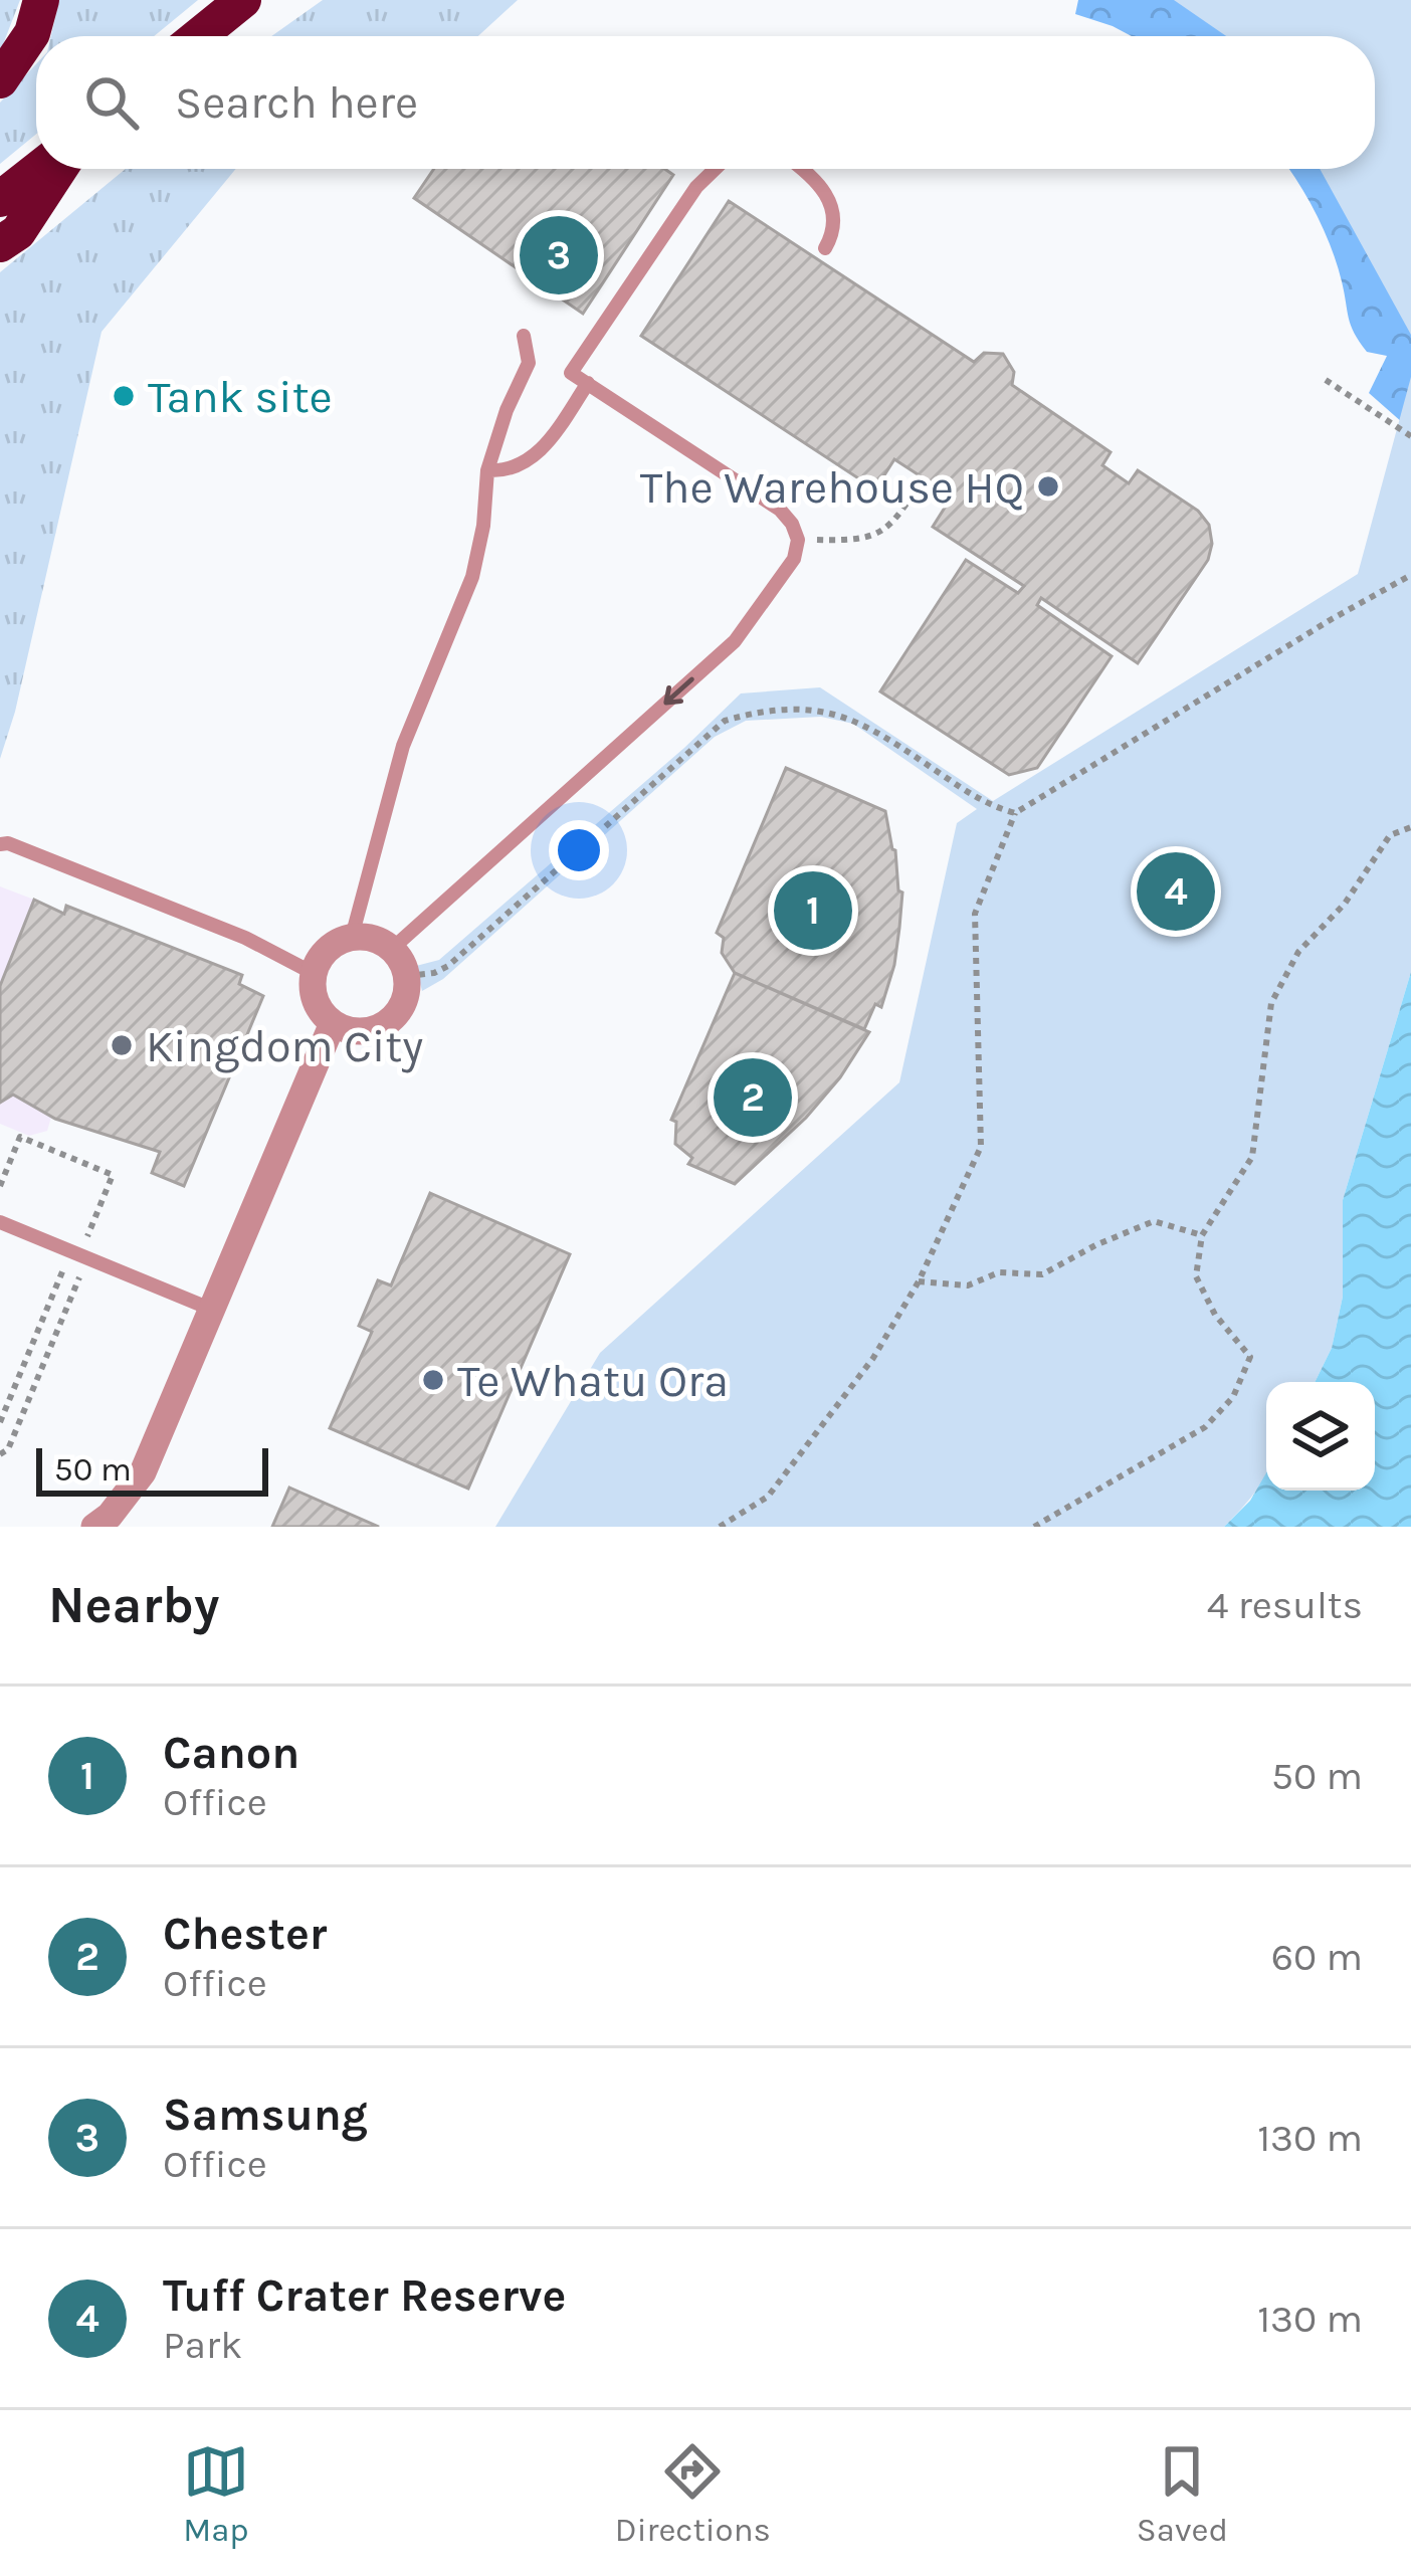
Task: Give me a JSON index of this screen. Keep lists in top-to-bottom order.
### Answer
{
  "places": [
    "Tank site",
    "The Warehouse HQ",
    "Kingdom City",
    "Te Whatu Ora"
  ],
  "scale_bar": "50 m",
  "page": {
    "search": "Search here",
    "pins": [
      "3",
      "4",
      "1",
      "2"
    ],
    "scale": "50 m",
    "heading": ["Nearby", "4 results"],
    "list": [
      {
        "mark": "1",
        "name": "Canon",
        "note": "Office",
        "value": "50 m"
      },
      {
        "mark": "2",
        "name": "Chester",
        "note": "Office",
        "value": "60 m"
      },
      {
        "mark": "3",
        "name": "Samsung",
        "note": "Office",
        "value": "130 m"
      },
      {
        "mark": "4",
        "name": "Tuff Crater Reserve",
        "note": "Park",
        "value": "130 m"
      }
    ],
    "nav": ["Map", "Directions", "Saved"]
  }
}
